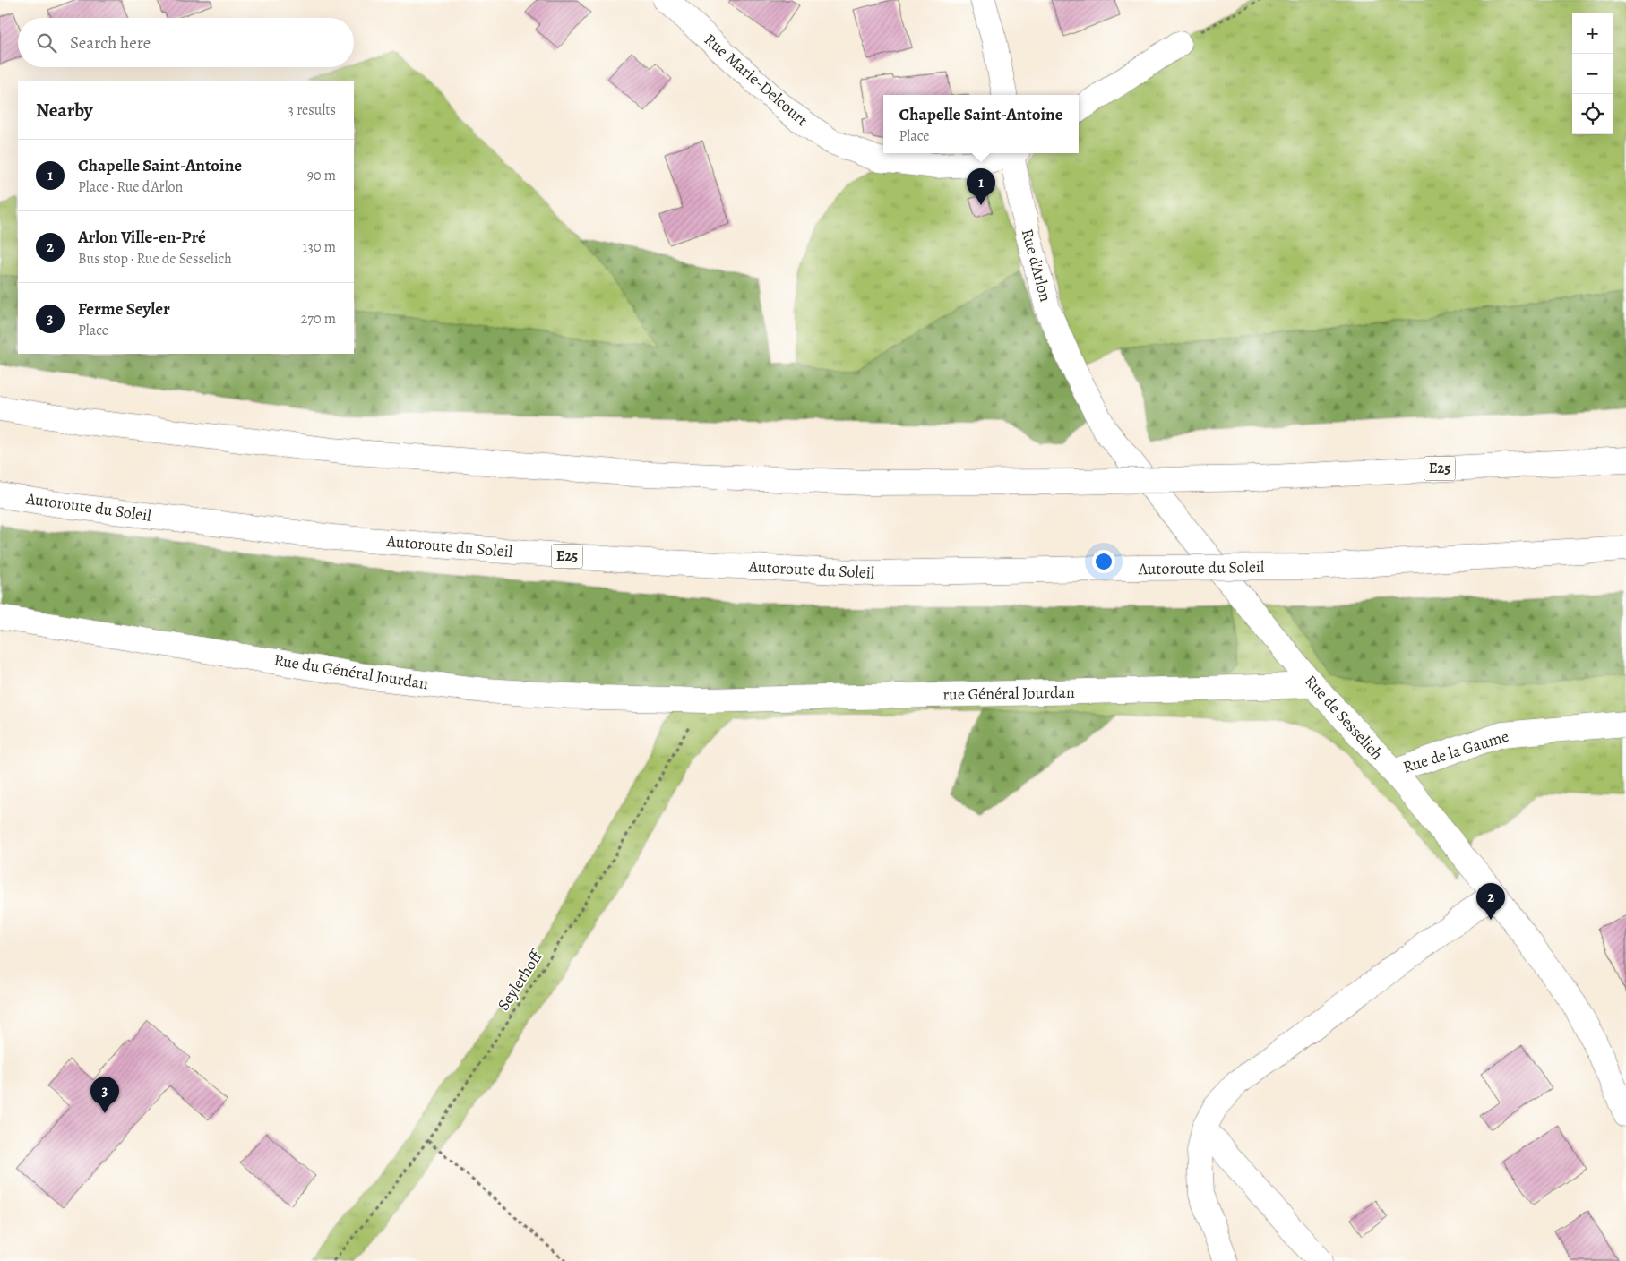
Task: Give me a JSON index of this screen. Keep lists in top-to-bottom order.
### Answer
{
  "streets": {
    "main road": [
      "Rue Marie-Delcourt",
      "Rue d'Arlon",
      "E25",
      "Autoroute du Soleil",
      "Rue du Général Jourdan",
      "rue Général Jourdan",
      "Rue de Sesselich",
      "Rue de la Gaume"
    ],
    "path": ["Seylerhoff"]
  },
  "crossings": [
    ["Rue d'Arlon", "Rue de Sesselich"],
    ["Rue du Général Jourdan", "rue Général Jourdan"],
    ["Rue du Général Jourdan", "Seylerhoff"],
    ["rue Général Jourdan", "Rue de Sesselich"],
    ["rue Général Jourdan", "Seylerhoff"],
    ["Rue de Sesselich", "Rue de la Gaume"]
  ],
  "page": {
    "map_buttons": ["+", "−"],
    "search": "Search here",
    "heading": ["Nearby", "3 results"],
    "popup": ["Chapelle Saint-Antoine", "Place"],
    "list": [
      {
        "mark": "1",
        "name": "Chapelle Saint-Antoine",
        "note": "Place · Rue d'Arlon",
        "value": "90 m"
      },
      {
        "mark": "2",
        "name": "Arlon Ville-en-Pré",
        "note": "Bus stop · Rue de Sesselich",
        "value": "130 m"
      },
      {
        "mark": "3",
        "name": "Ferme Seyler",
        "note": "Place",
        "value": "270 m"
      }
    ],
    "pins": ["1", "2", "3"]
  }
}
